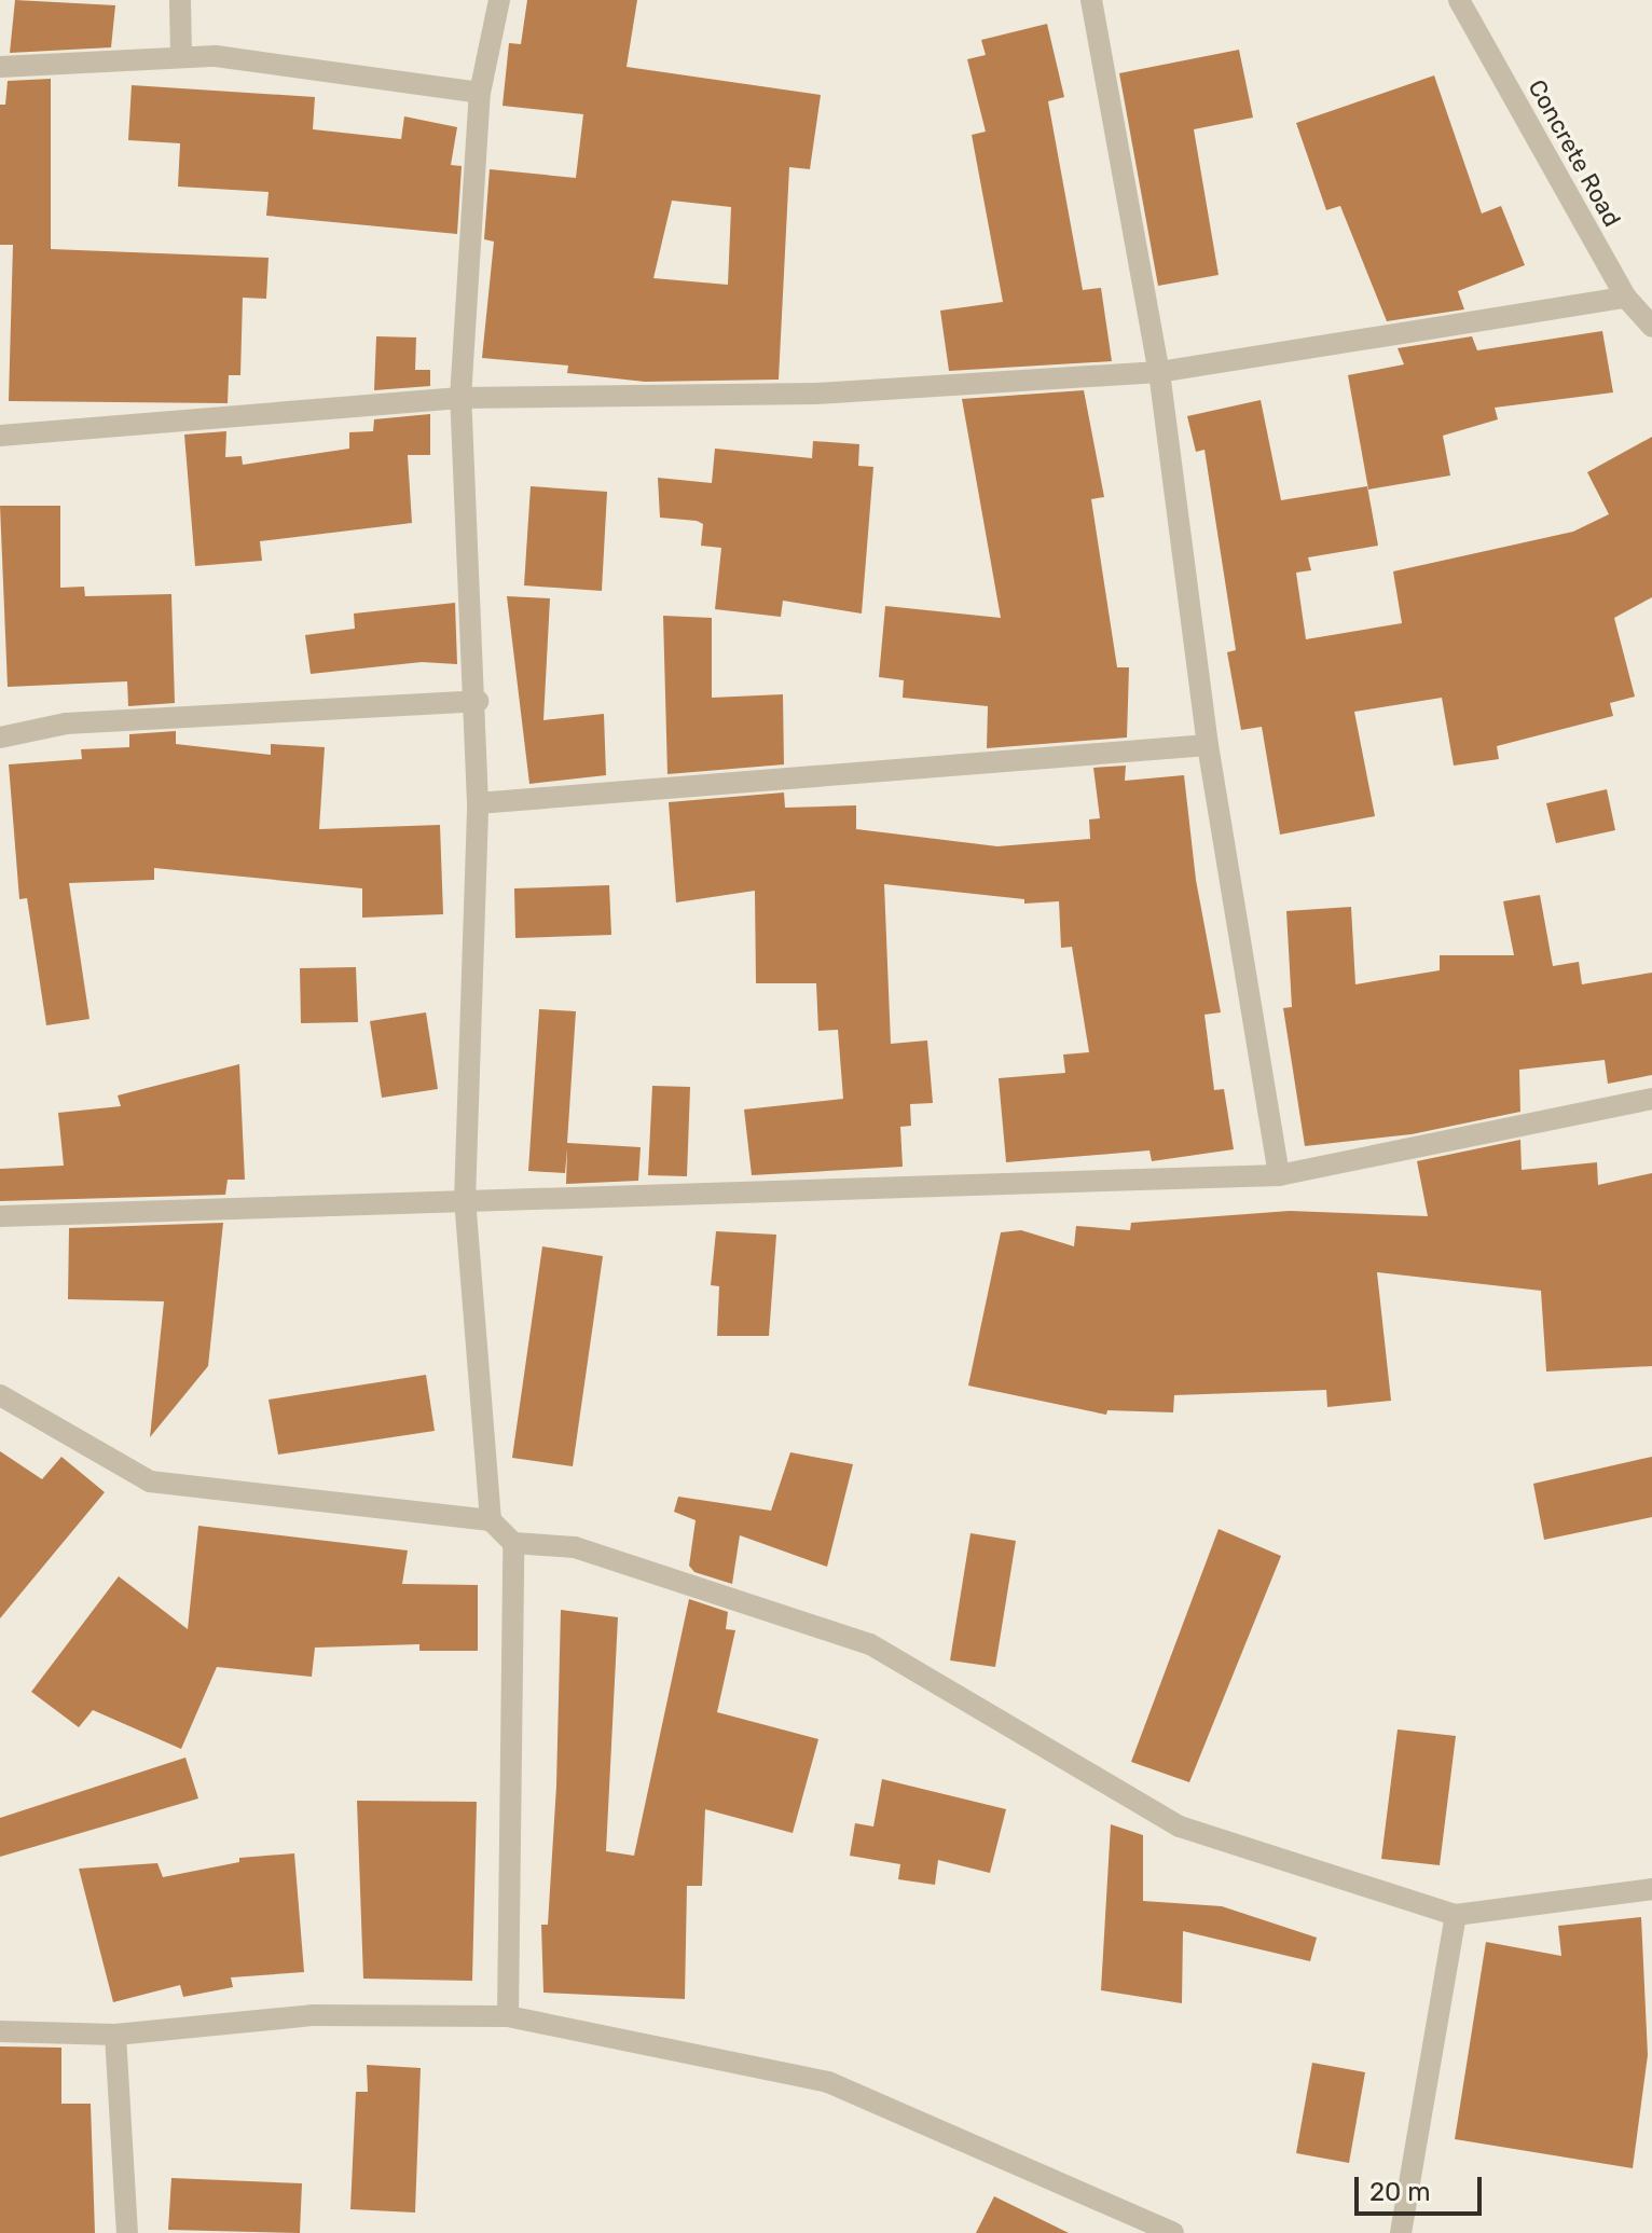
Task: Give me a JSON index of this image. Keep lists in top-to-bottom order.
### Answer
{
  "streets": {
    "street": ["Concrete Road"]
  },
  "scale_bar": "20 m"
}
